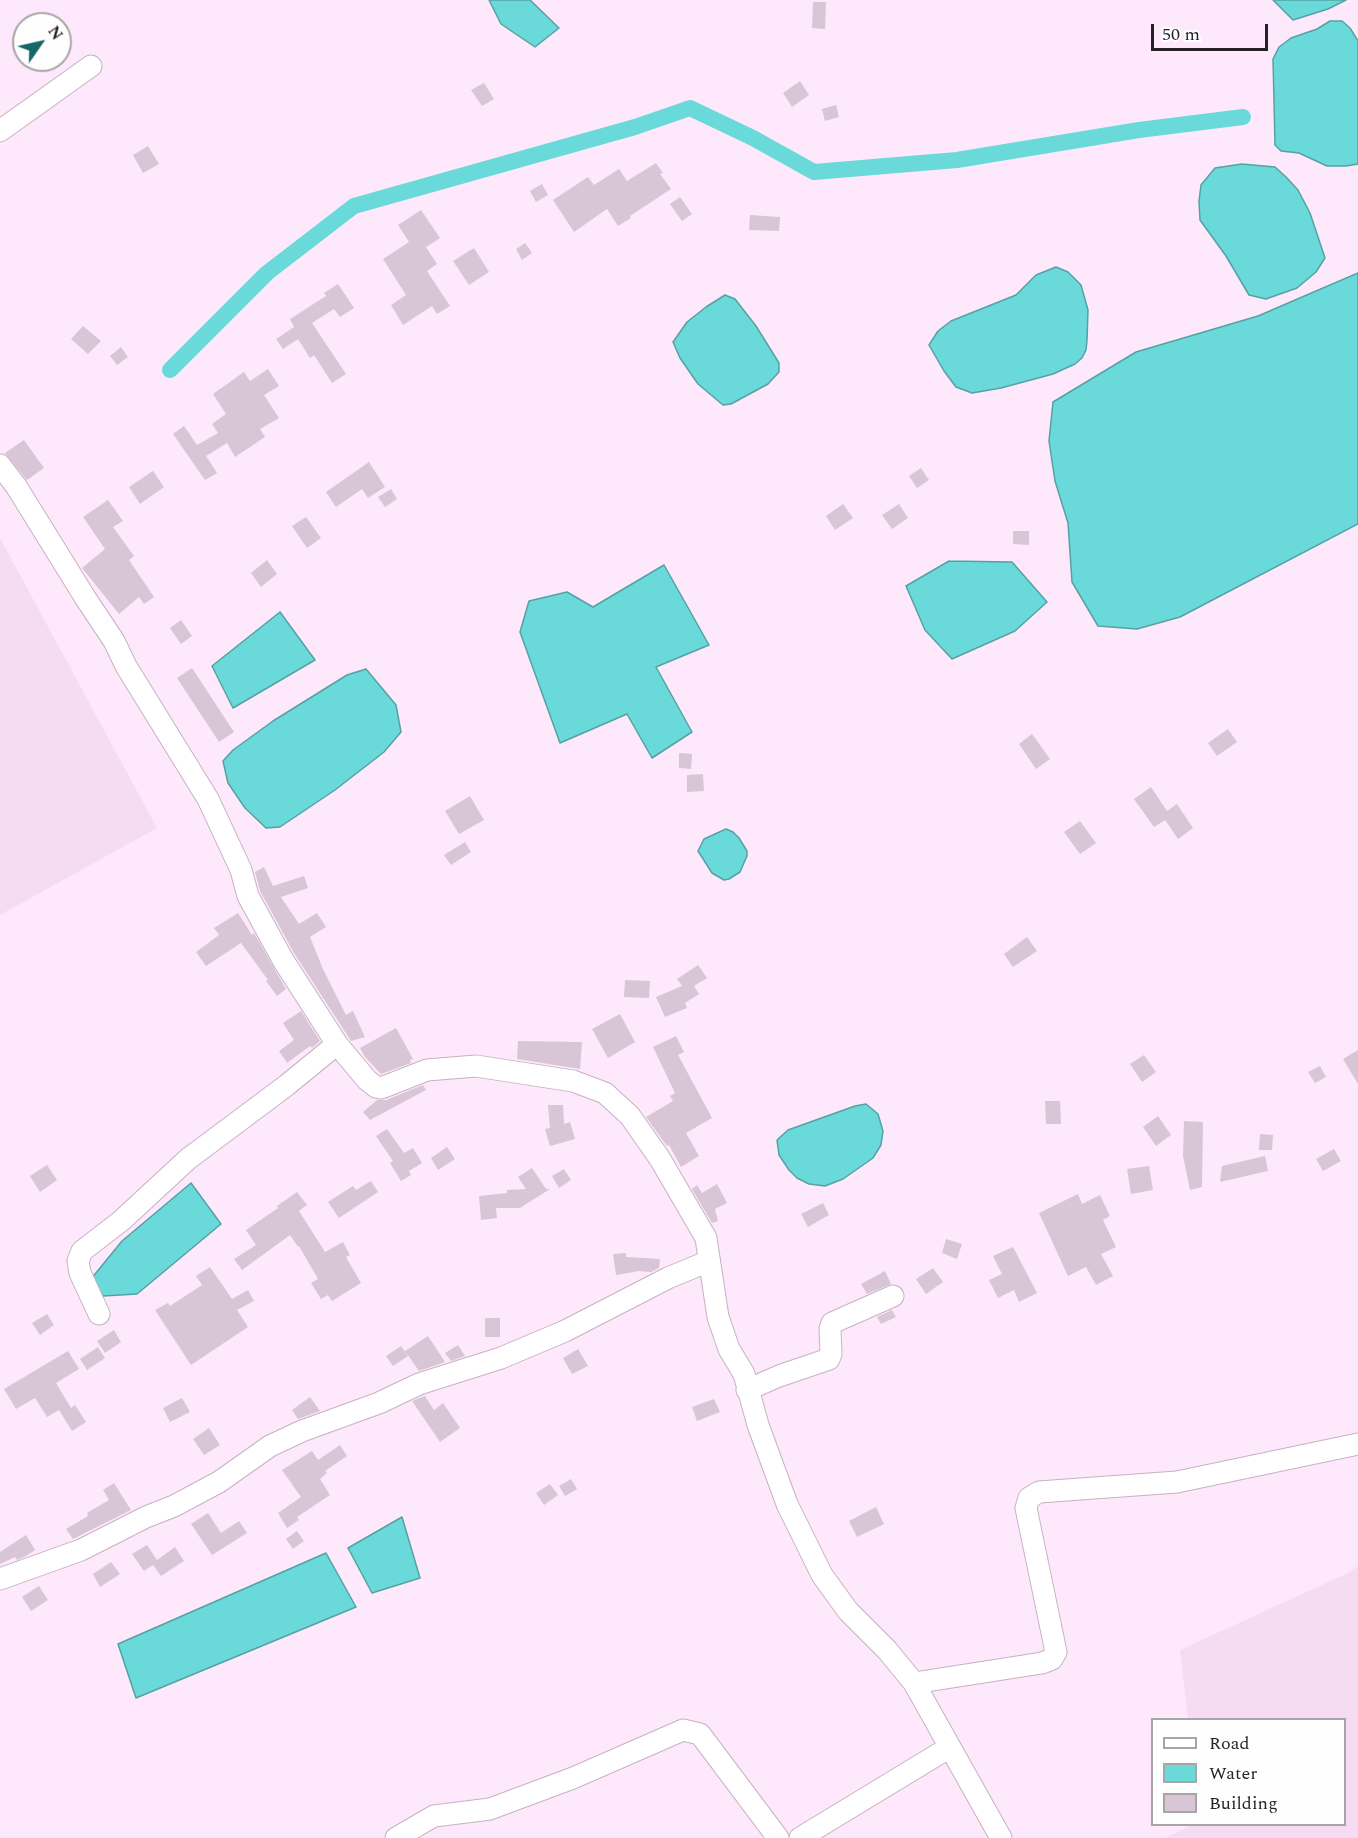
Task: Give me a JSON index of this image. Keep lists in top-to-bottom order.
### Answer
{
  "legend": ["Road", "Water", "Building"],
  "scale_bar": "50 m",
  "north": "top right"
}
